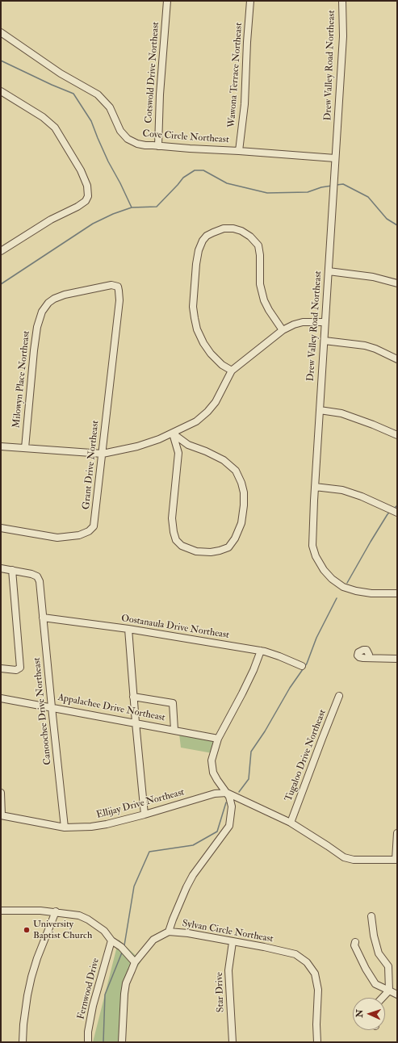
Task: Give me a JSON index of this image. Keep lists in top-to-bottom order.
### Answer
{
  "streets": {
    "street": [
      "Drew Valley Road Northeast",
      "Cotswold Drive Northeast",
      "Wawona Terrace Northeast",
      "Cove Circle Northeast",
      "Milowyn Place Northeast",
      "Grant Drive Northeast",
      "Oostanaula Drive Northeast",
      "Appalachee Drive Northeast",
      "Canoochee Drive Northeast",
      "Tugaloo Drive Northeast",
      "Ellijay Drive Northeast",
      "Sylvan Circle Northeast",
      "Fernwood Drive",
      "Star Drive"
    ]
  },
  "crossings": [
    ["Drew Valley Road Northeast", "Cove Circle Northeast"],
    ["Cotswold Drive Northeast", "Cove Circle Northeast"],
    ["Wawona Terrace Northeast", "Cove Circle Northeast"],
    ["Milowyn Place Northeast", "Grant Drive Northeast"],
    ["Oostanaula Drive Northeast", "Canoochee Drive Northeast"],
    ["Appalachee Drive Northeast", "Canoochee Drive Northeast"],
    ["Canoochee Drive Northeast", "Ellijay Drive Northeast"],
    ["Sylvan Circle Northeast", "Star Drive"]
  ],
  "places": ["University Baptist Church"],
  "north": "left"
}
